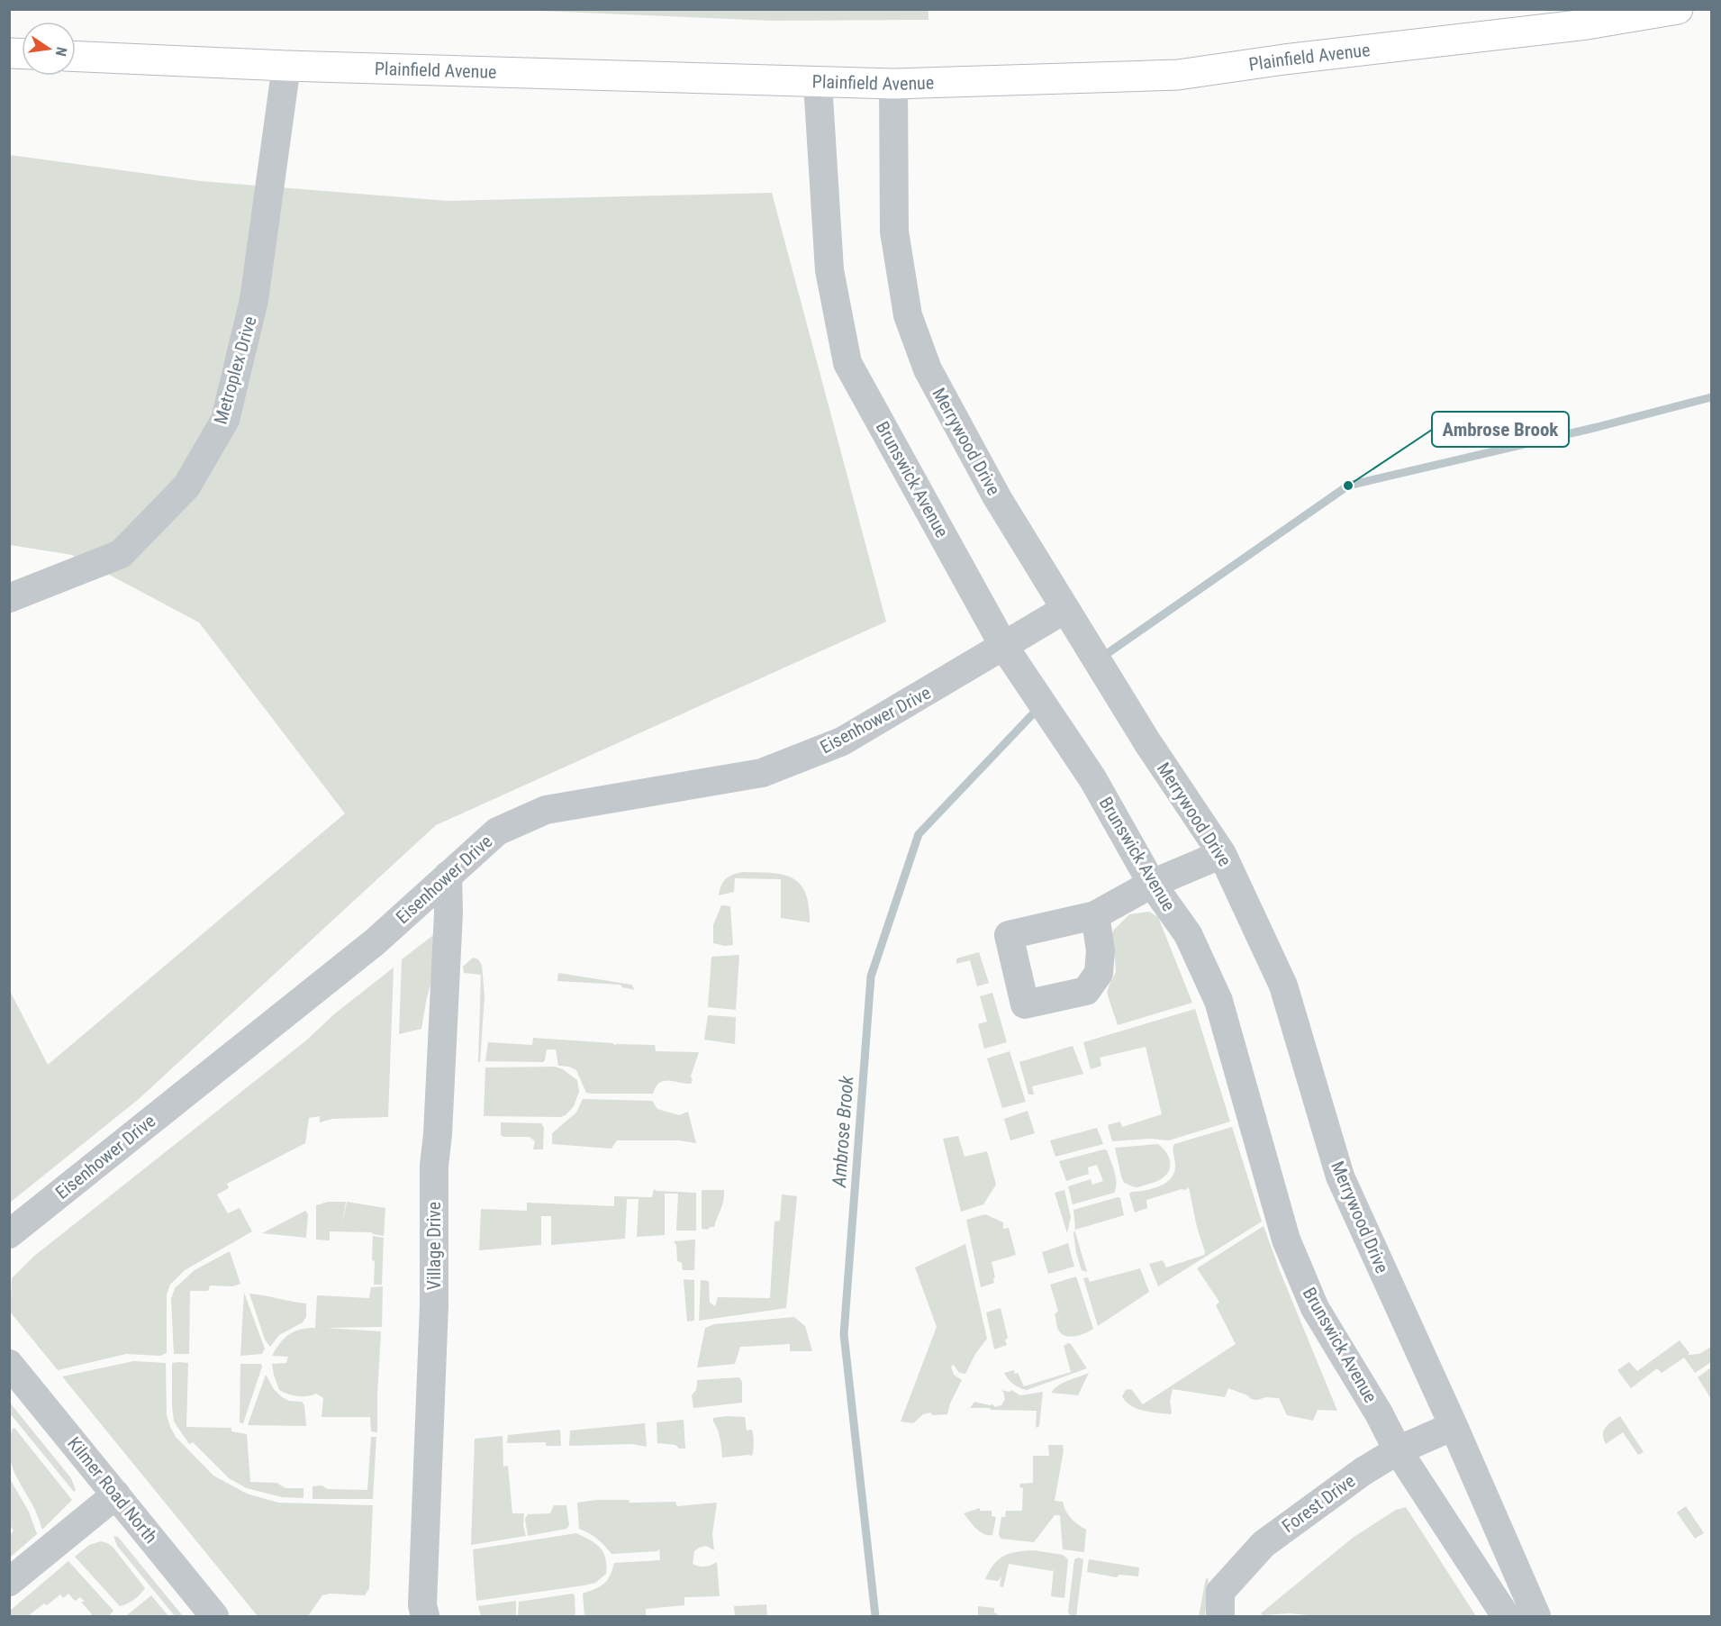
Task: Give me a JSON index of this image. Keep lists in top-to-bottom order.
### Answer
{
  "streets": {
    "main road": ["Plainfield Avenue"],
    "street": [
      "Metroplex Drive",
      "Merrywood Drive",
      "Brunswick Avenue",
      "Eisenhower Drive",
      "Village Drive",
      "Kilmer Road North",
      "Forest Drive"
    ]
  },
  "crossings": [
    ["Plainfield Avenue", "Metroplex Drive"],
    ["Plainfield Avenue", "Merrywood Drive"],
    ["Plainfield Avenue", "Brunswick Avenue"],
    ["Merrywood Drive", "Eisenhower Drive"],
    ["Merrywood Drive", "Forest Drive"],
    ["Brunswick Avenue", "Eisenhower Drive"],
    ["Brunswick Avenue", "Forest Drive"],
    ["Eisenhower Drive", "Village Drive"]
  ],
  "water": ["Ambrose Brook"],
  "places": ["Ambrose Brook"],
  "north": "right"
}
